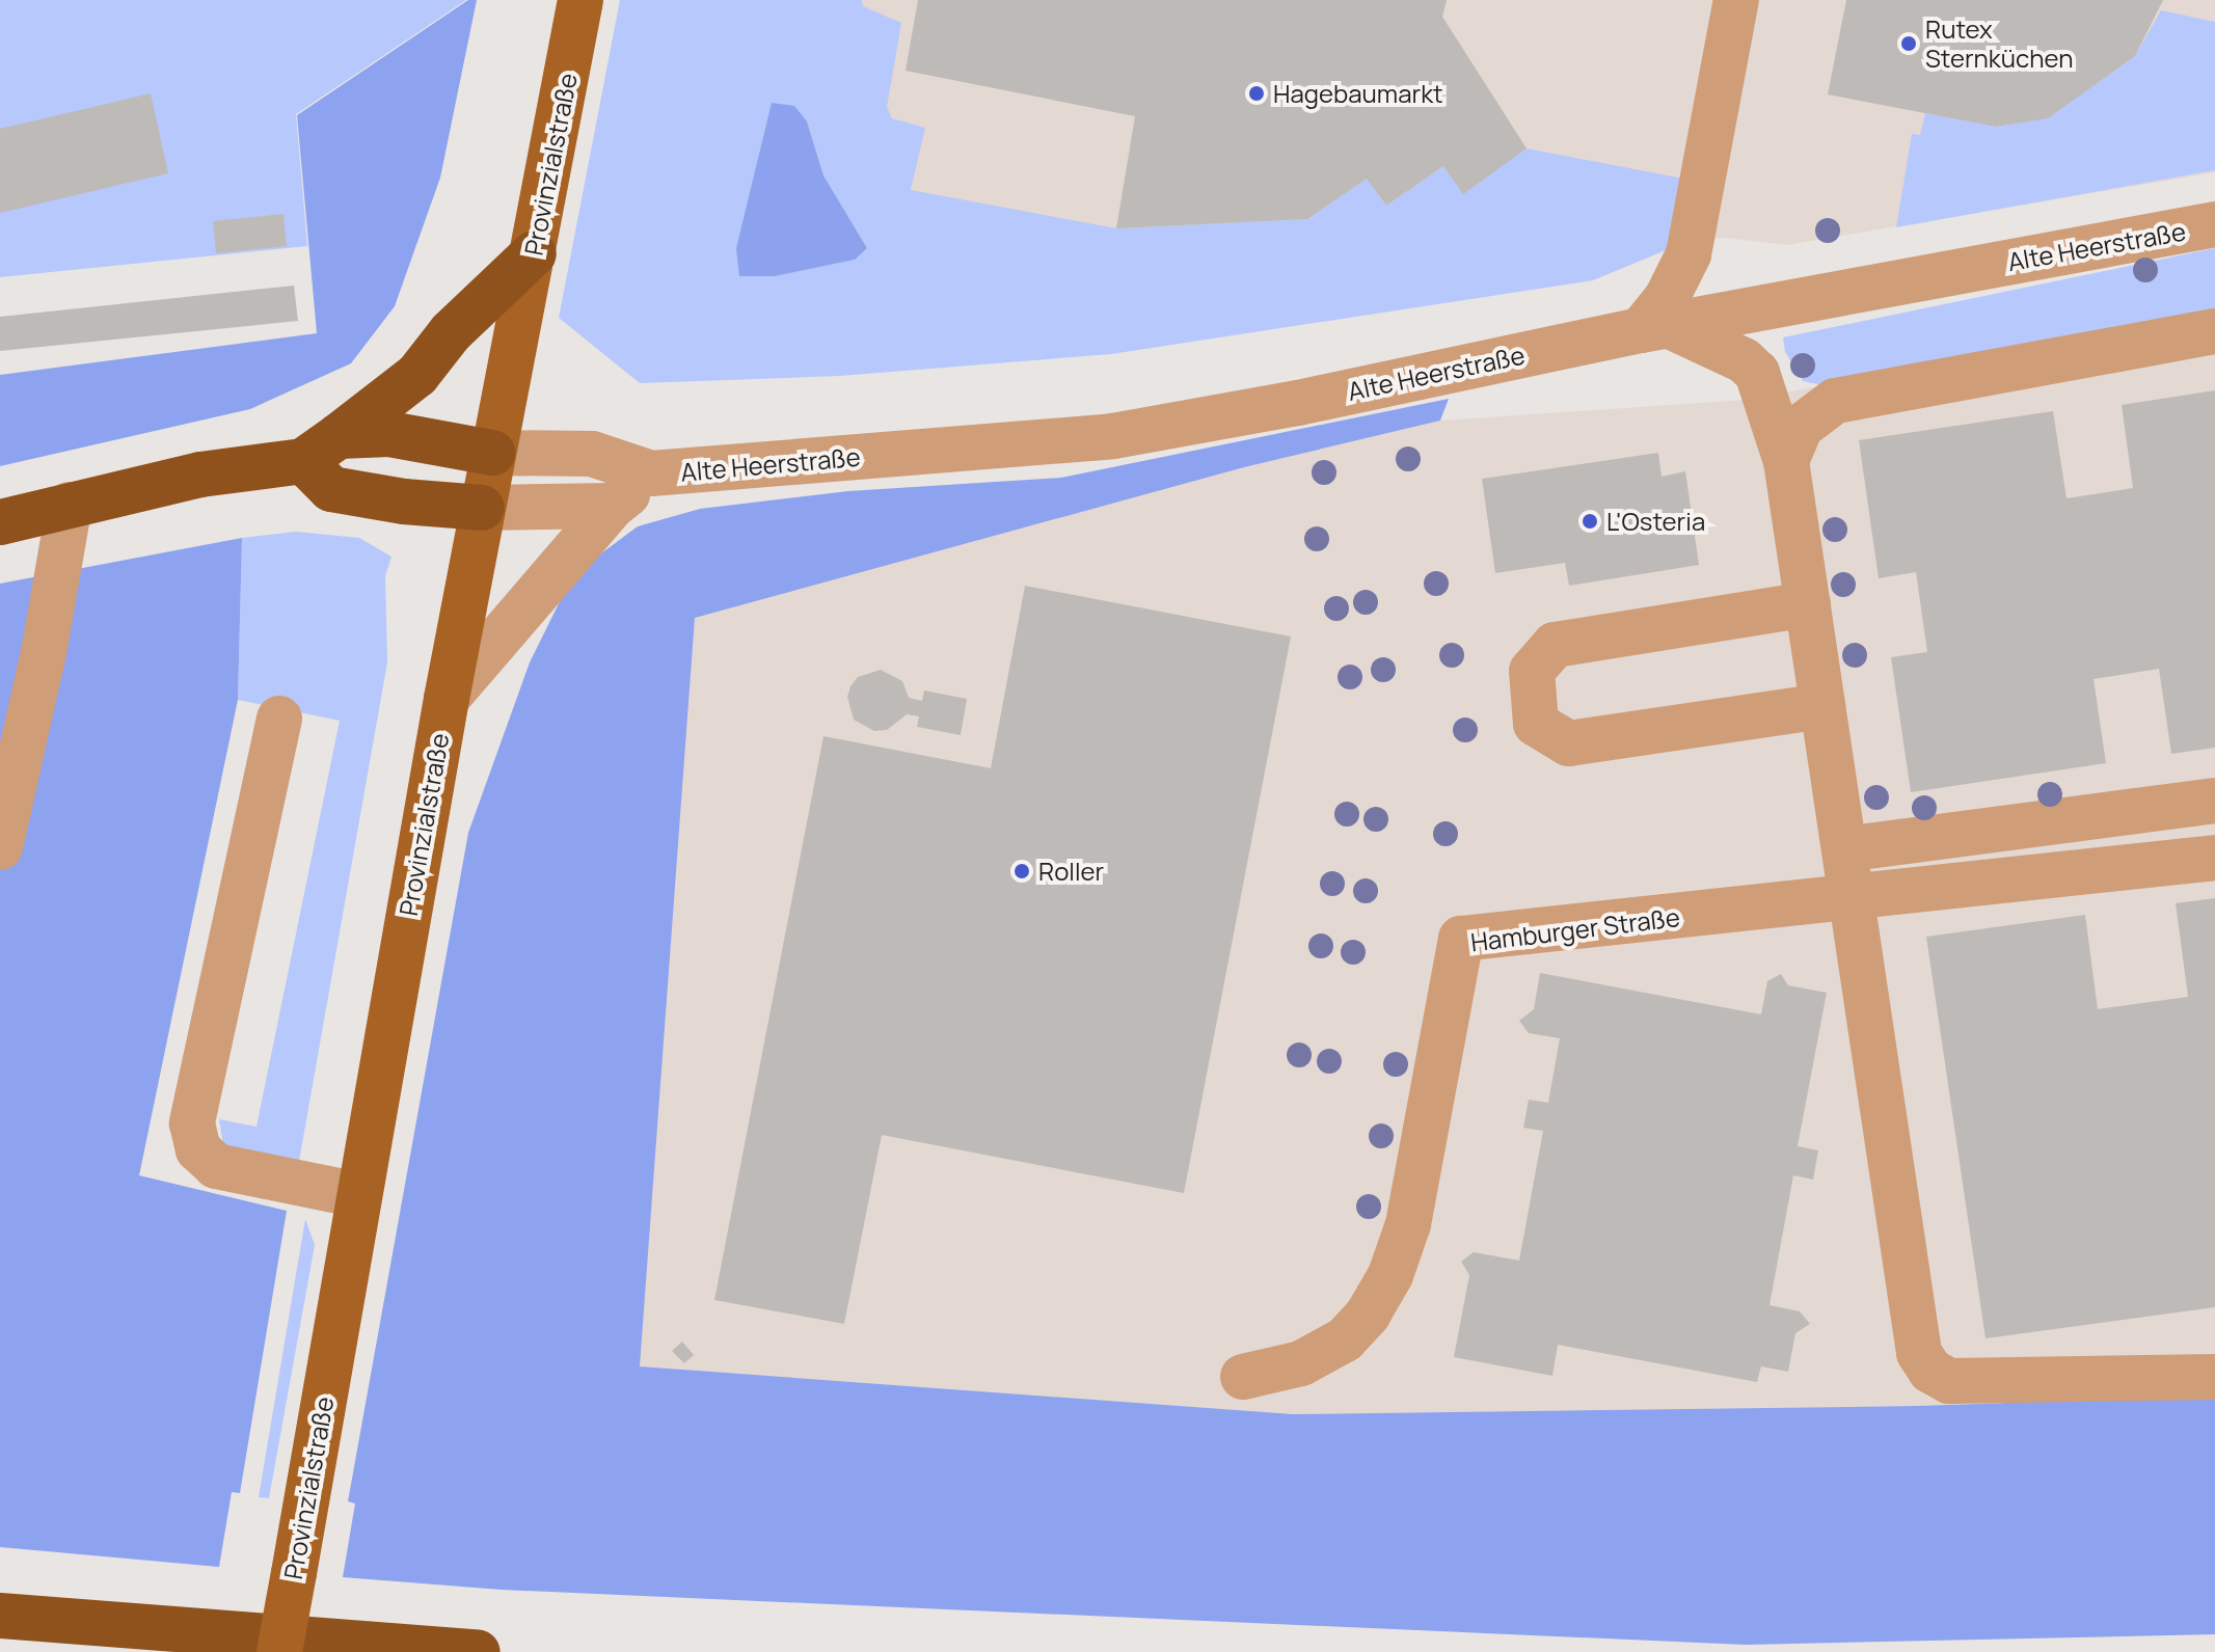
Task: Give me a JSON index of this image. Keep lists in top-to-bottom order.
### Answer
{
  "streets": {
    "main road": ["Provinzialstraße"],
    "street": ["Alte Heerstraße", "Hamburger Straße"]
  },
  "crossings": [
    ["Provinzialstraße", "Alte Heerstraße"]
  ],
  "places": [
    "Rutex Sternküchen",
    "Hagebaumarkt",
    "L'Osteria",
    "Roller"
  ]
}
